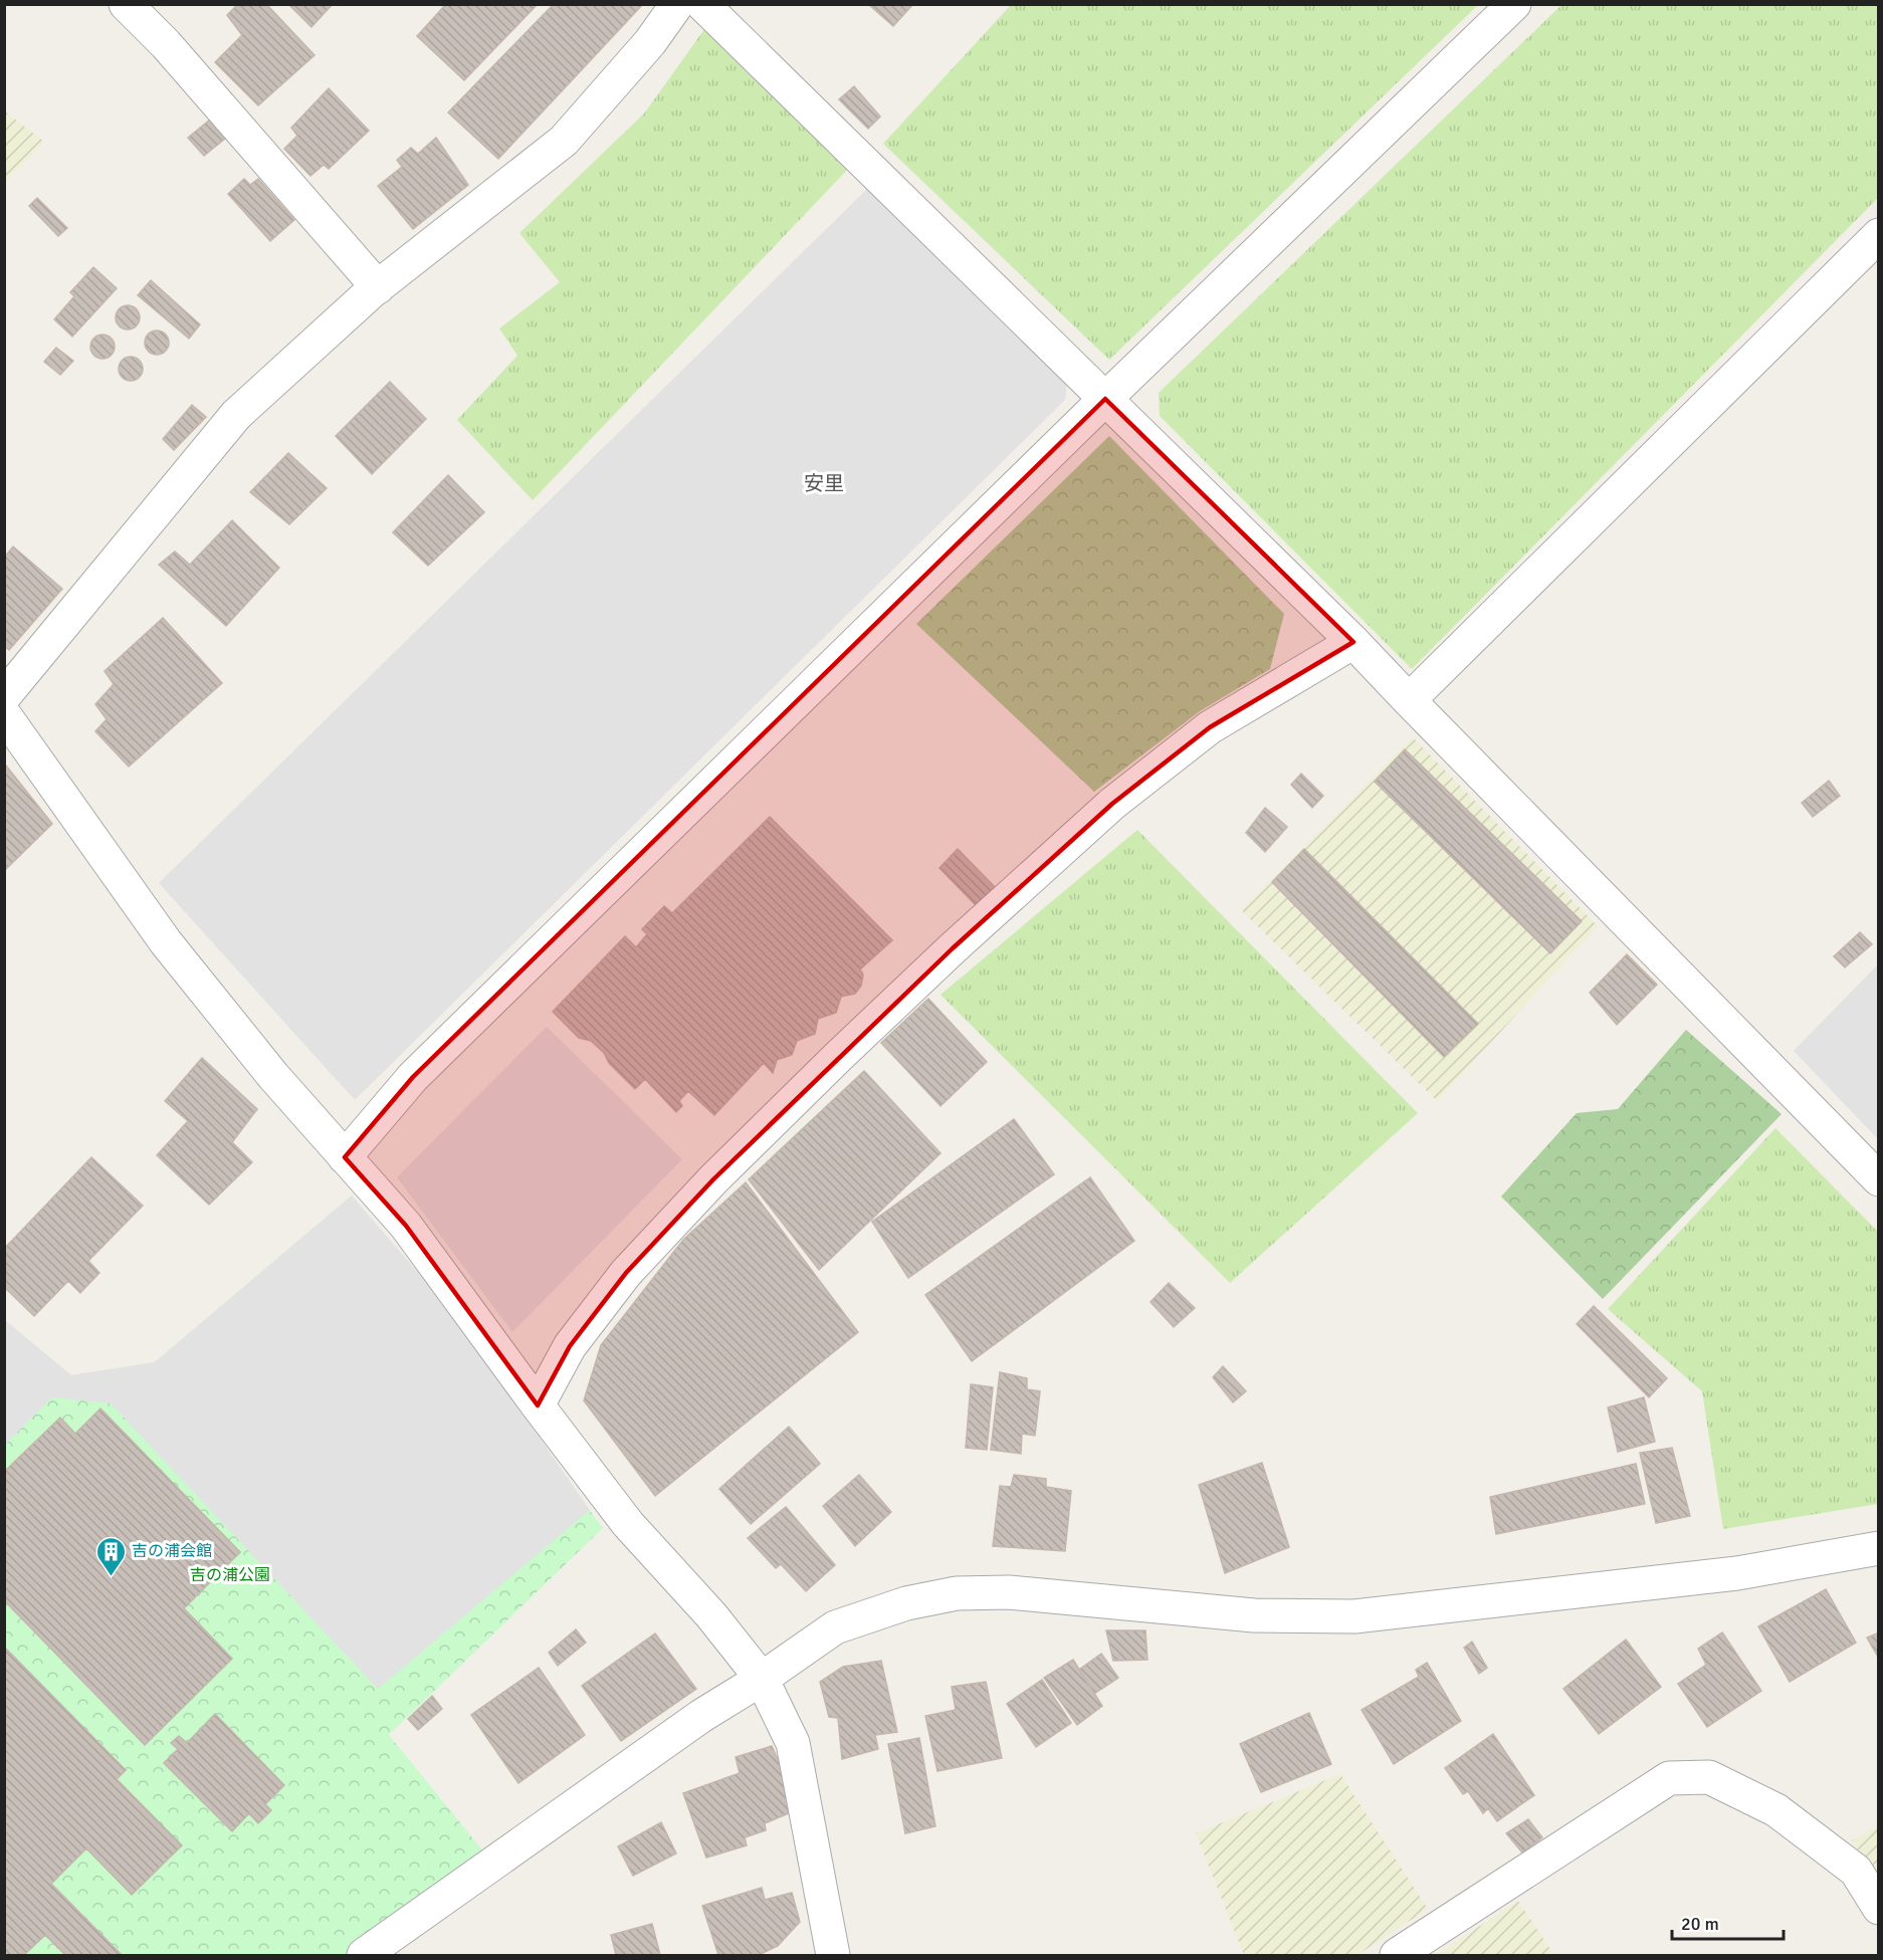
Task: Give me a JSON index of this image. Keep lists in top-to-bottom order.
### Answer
{
  "districts": ["安里"],
  "parks": ["吉の浦公園"],
  "places": {
    "building": ["吉の浦会館"]
  },
  "scale_bar": "20 m"
}
